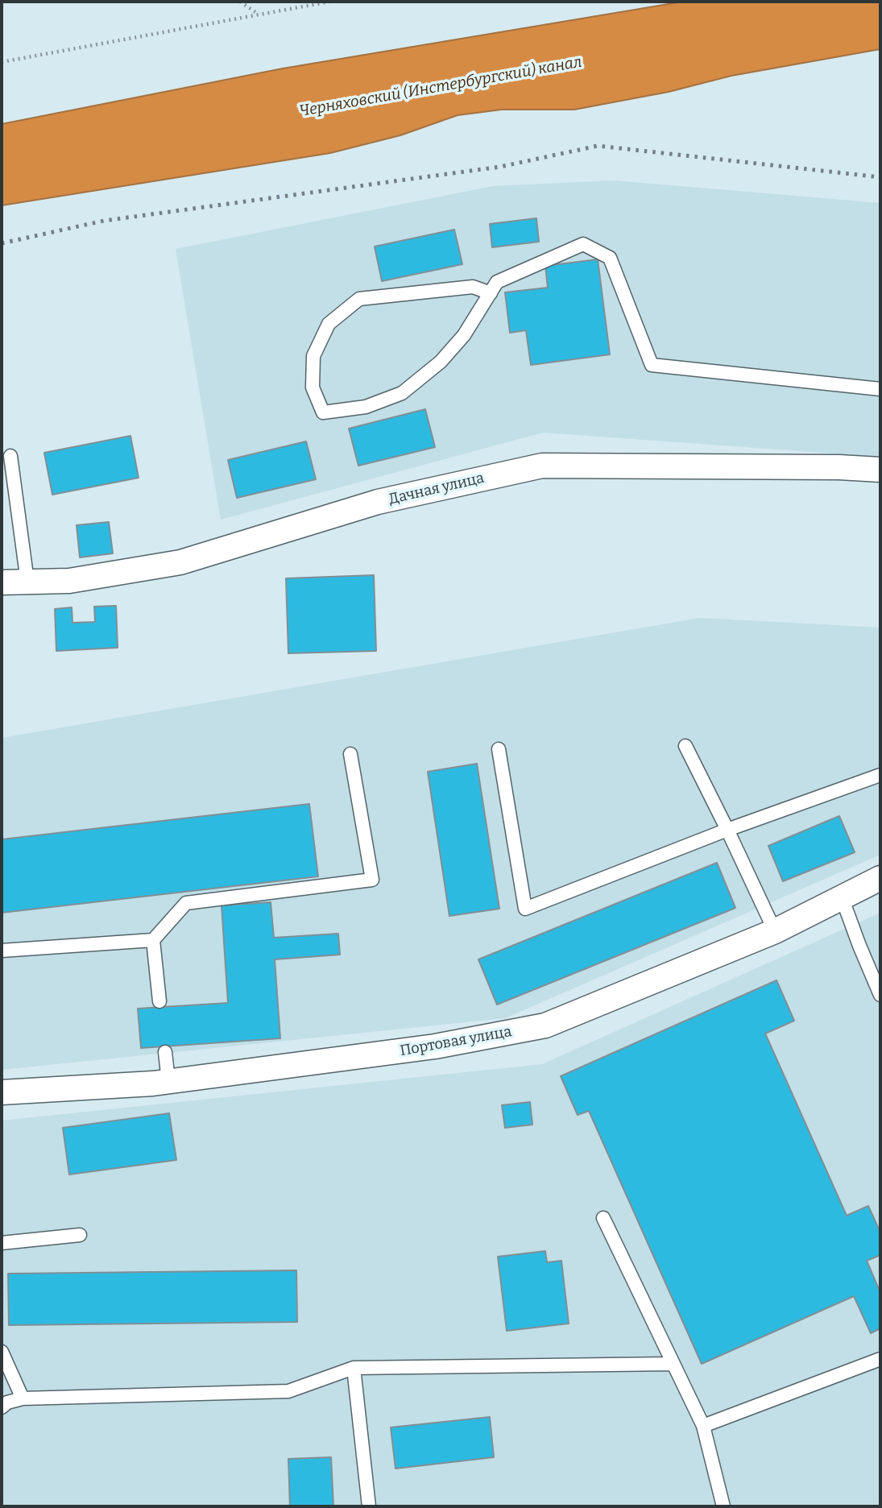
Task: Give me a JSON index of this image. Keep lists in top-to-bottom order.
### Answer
{
  "streets": {
    "street": ["Дачная улица", "Портовая улица"]
  },
  "water": ["Черняховский (Инстербургский) канал"]
}
